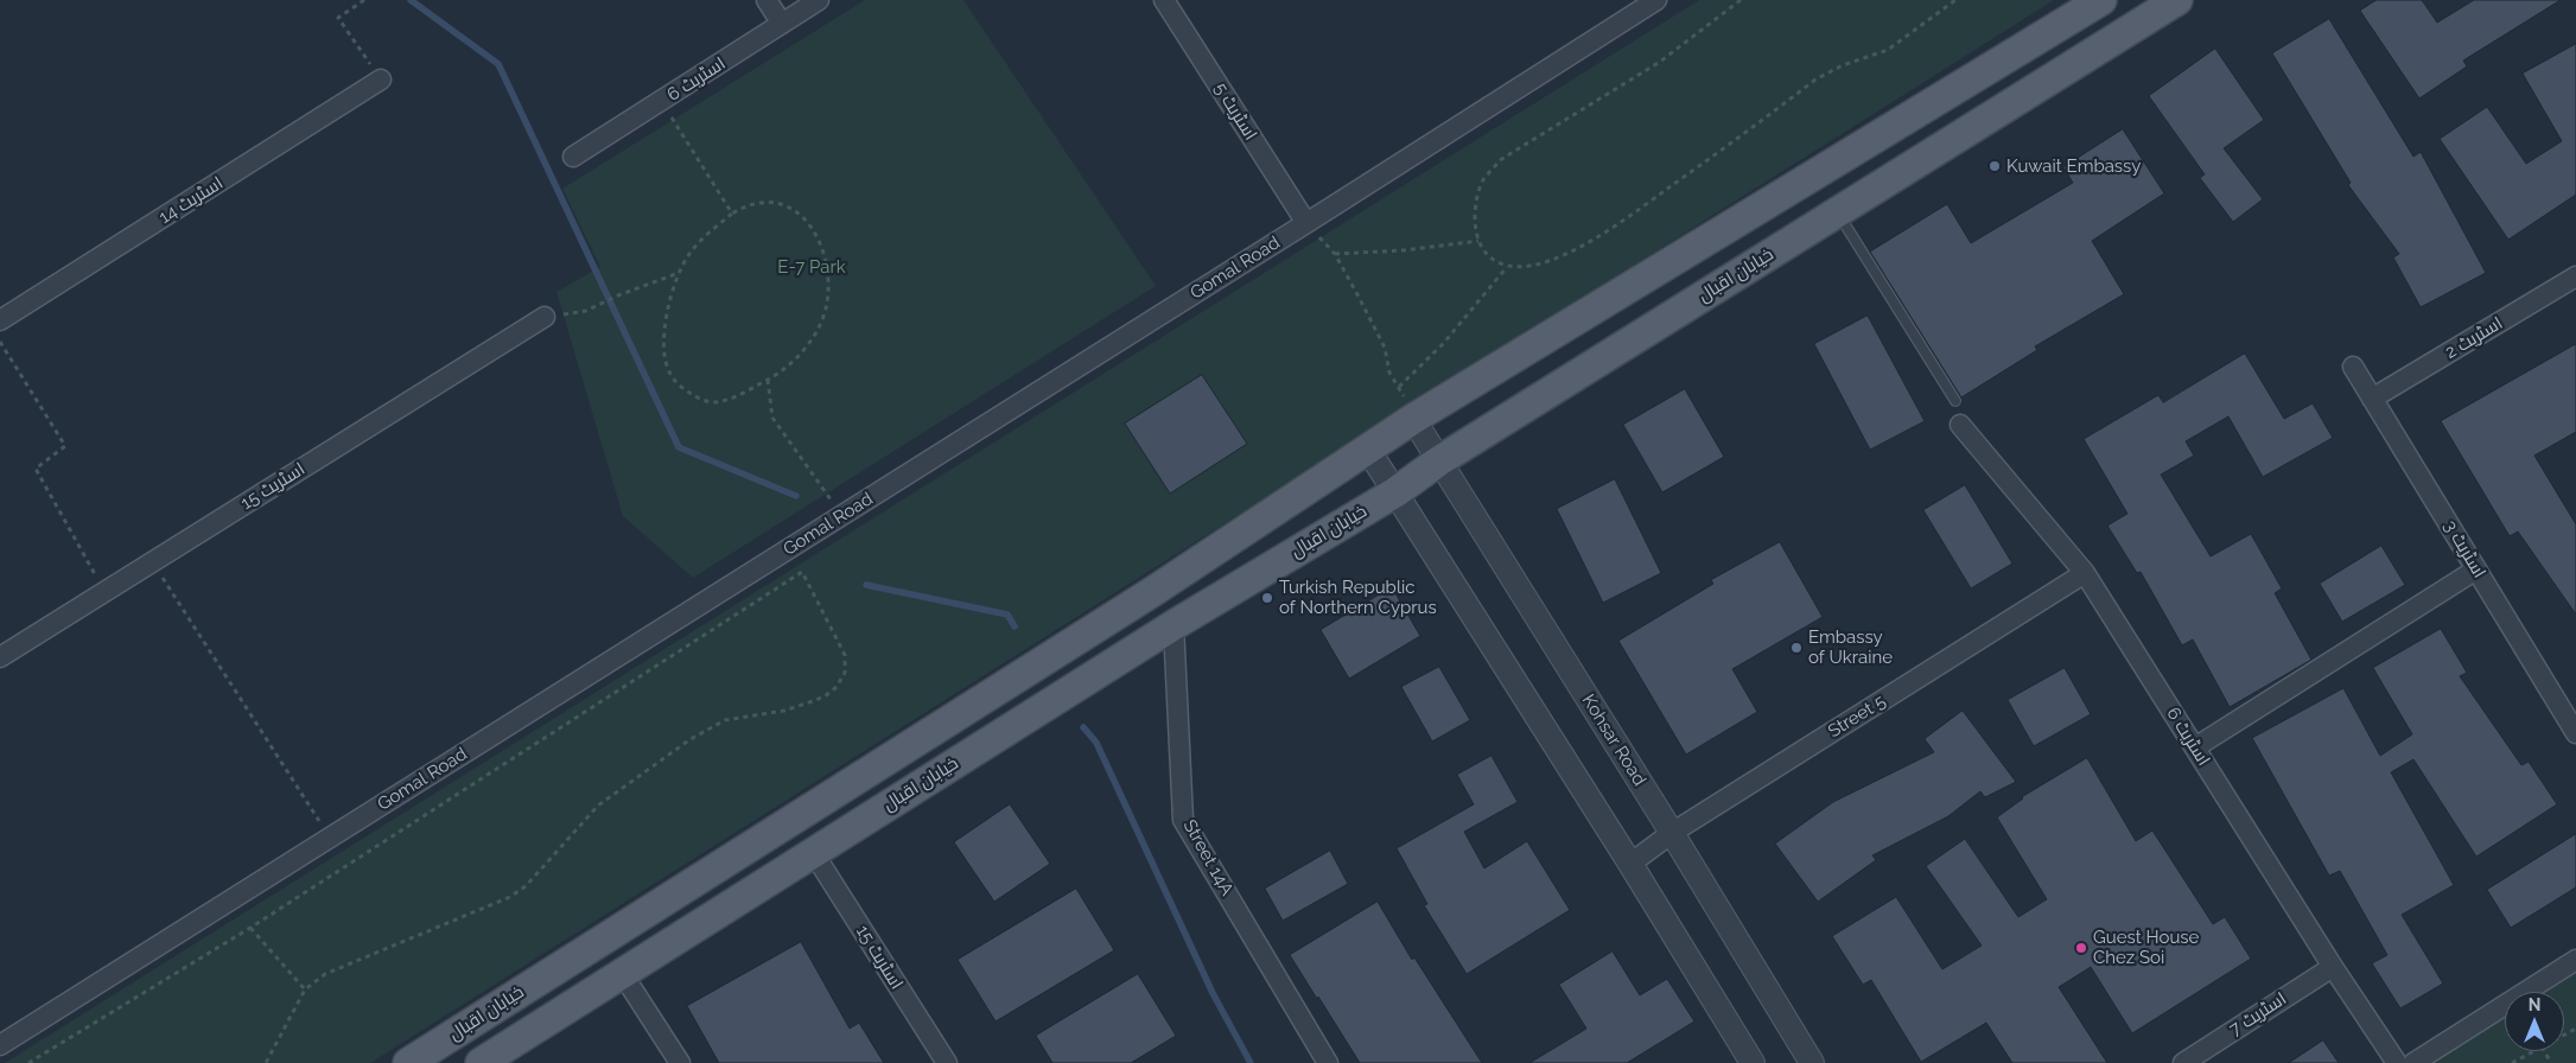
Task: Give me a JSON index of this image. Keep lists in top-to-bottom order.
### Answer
{
  "streets": {
    "main road": ["خیابان اقبال"],
    "street": [
      "اسٹریٹ 6",
      "اسٹریٹ 5",
      "اسٹریٹ 14",
      "Gomal Road",
      "اسٹریٹ 2",
      "اسٹریٹ 15",
      "اسٹریٹ 3",
      "Street 5",
      "Kohsar Road",
      "Street 14A",
      "اسٹریٹ 7"
    ]
  },
  "crossings": [
    ["اسٹریٹ 6", "Street 5"],
    ["اسٹریٹ 6", "اسٹریٹ 7"],
    ["اسٹریٹ 5", "Gomal Road"],
    ["خیابان اقبال", "اسٹریٹ 15"],
    ["خیابان اقبال", "Kohsar Road"],
    ["خیابان اقبال", "Street 14A"],
    ["اسٹریٹ 2", "اسٹریٹ 3"],
    ["Street 5", "Kohsar Road"]
  ],
  "parks": ["E-7 Park"],
  "places": [
    "Kuwait Embassy",
    "Turkish Republic of Northern Cyprus",
    "Embassy of Ukraine",
    "Guest House Chez Soi"
  ],
  "north": "top"
}
